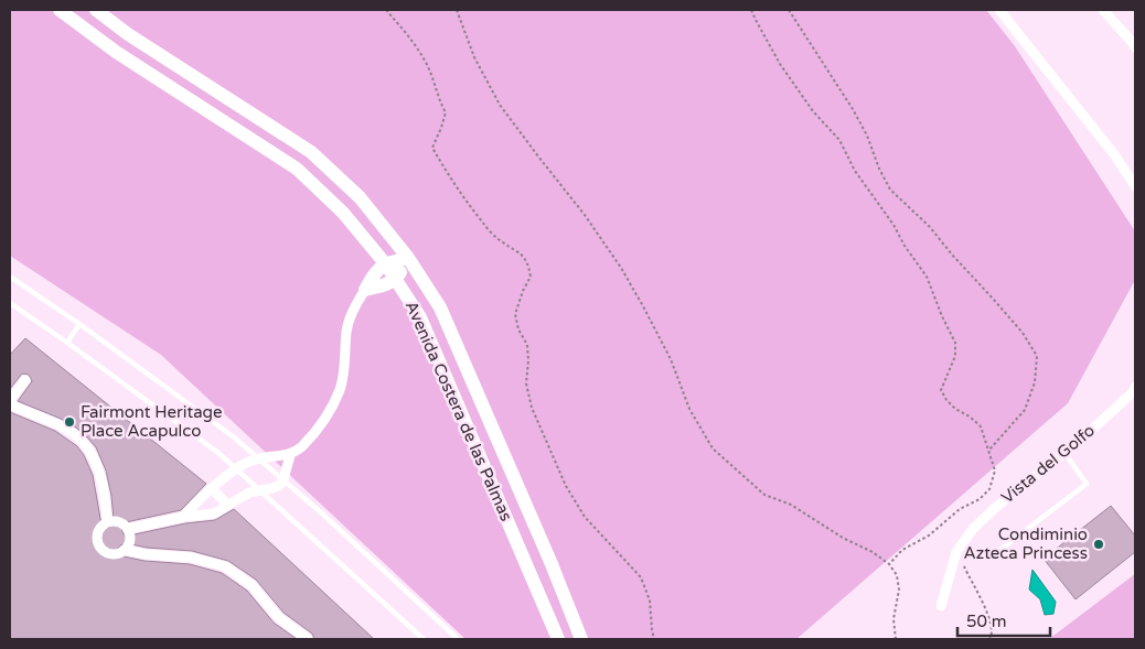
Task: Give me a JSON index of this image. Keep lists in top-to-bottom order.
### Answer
{
  "streets": {
    "main road": ["Avenida Costera de las Palmas"],
    "street": ["Vista del Golfo"]
  },
  "places": ["Fairmont Heritage Place Acapulco", "Condiminio Azteca Princess"],
  "scale_bar": "50 m"
}
